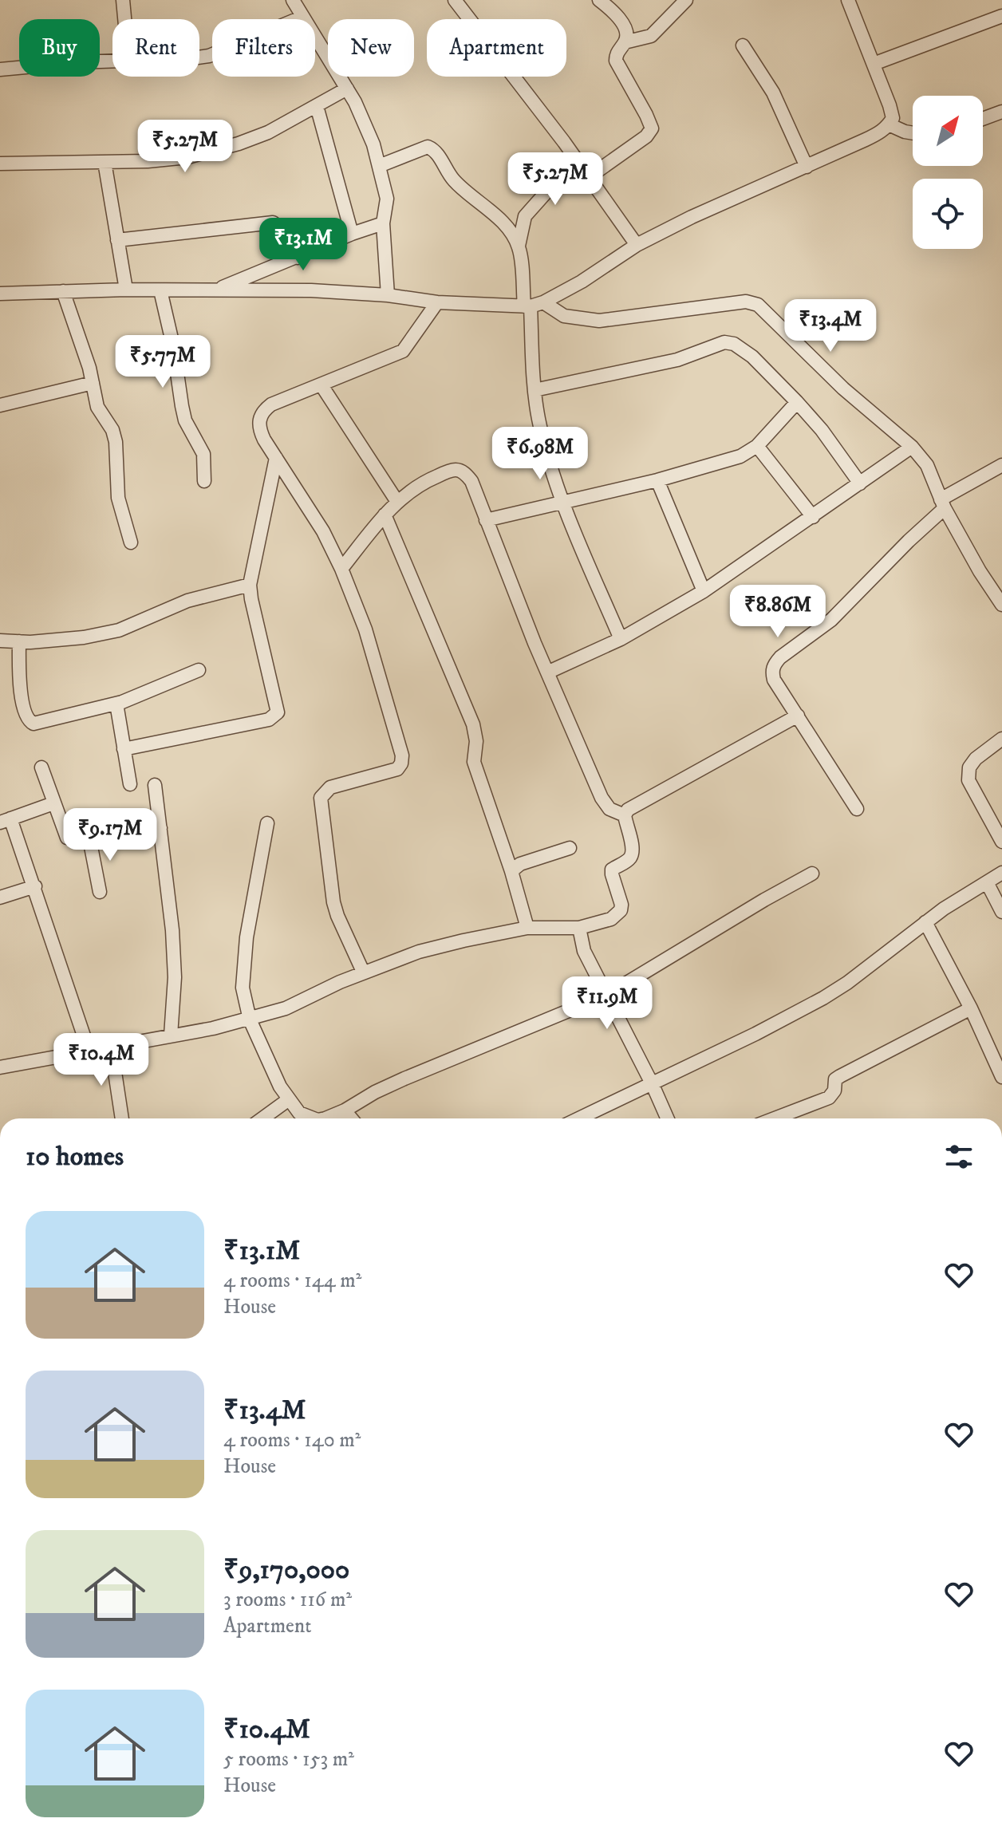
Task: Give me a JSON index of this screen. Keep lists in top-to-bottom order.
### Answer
{
  "north": "top right",
  "page": {
    "chip": [
      "Buy",
      "Rent",
      "Filters",
      "New",
      "Apartment"
    ],
    "price": [
      "₹5.27M",
      "₹5.27M",
      "₹13.1M",
      "₹13.4M",
      "₹5.77M",
      "₹6.98M",
      "₹8.86M",
      "₹9.17M",
      "₹11.9M",
      "₹10.4M"
    ],
    "heading": "10 homes",
    "list": [
      {
        "name": "₹13.1M",
        "note": "4 rooms · 144 m² · House"
      },
      {
        "name": "₹13.4M",
        "note": "4 rooms · 140 m² · House"
      },
      {
        "name": "₹9,170,000",
        "note": "3 rooms · 116 m² · Apartment"
      },
      {
        "name": "₹10.4M",
        "note": "5 rooms · 153 m² · House"
      }
    ]
  }
}
